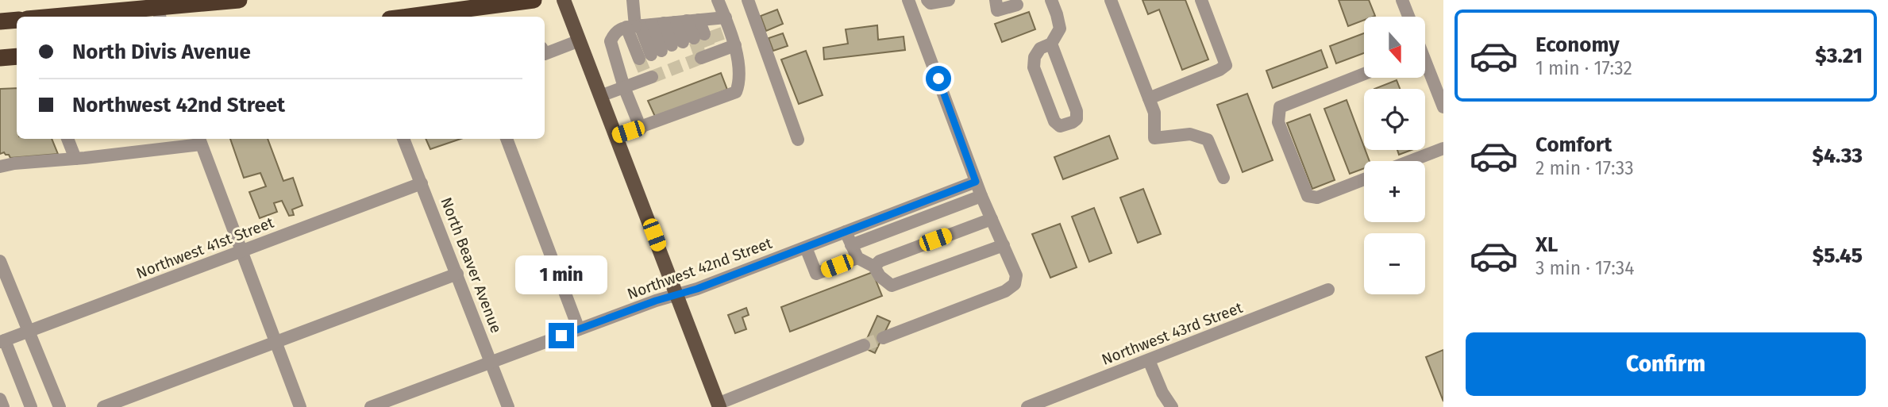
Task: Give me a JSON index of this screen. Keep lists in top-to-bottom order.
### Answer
{
  "streets": {
    "street": [
      "Northwest 41st Street",
      "North Beaver Avenue",
      "Northwest 42nd Street",
      "Northwest 43rd Street"
    ]
  },
  "crossings": [
    ["Northwest 41st Street", "North Beaver Avenue"],
    ["North Beaver Avenue", "Northwest 42nd Street"]
  ],
  "north": "bottom",
  "page": {
    "list": [
      {
        "name": "Economy",
        "note": "1 min · 17:32",
        "value": "$3.21"
      },
      {
        "name": "Comfort",
        "note": "2 min · 17:33",
        "value": "$4.33"
      },
      {
        "name": "XL",
        "note": "3 min · 17:34",
        "value": "$5.45"
      }
    ],
    "map_buttons": ["+", "−"],
    "banner": ["North Divis Avenue", "Northwest 42nd Street"],
    "bubble": "1 min",
    "buttons": "Confirm"
  }
}
